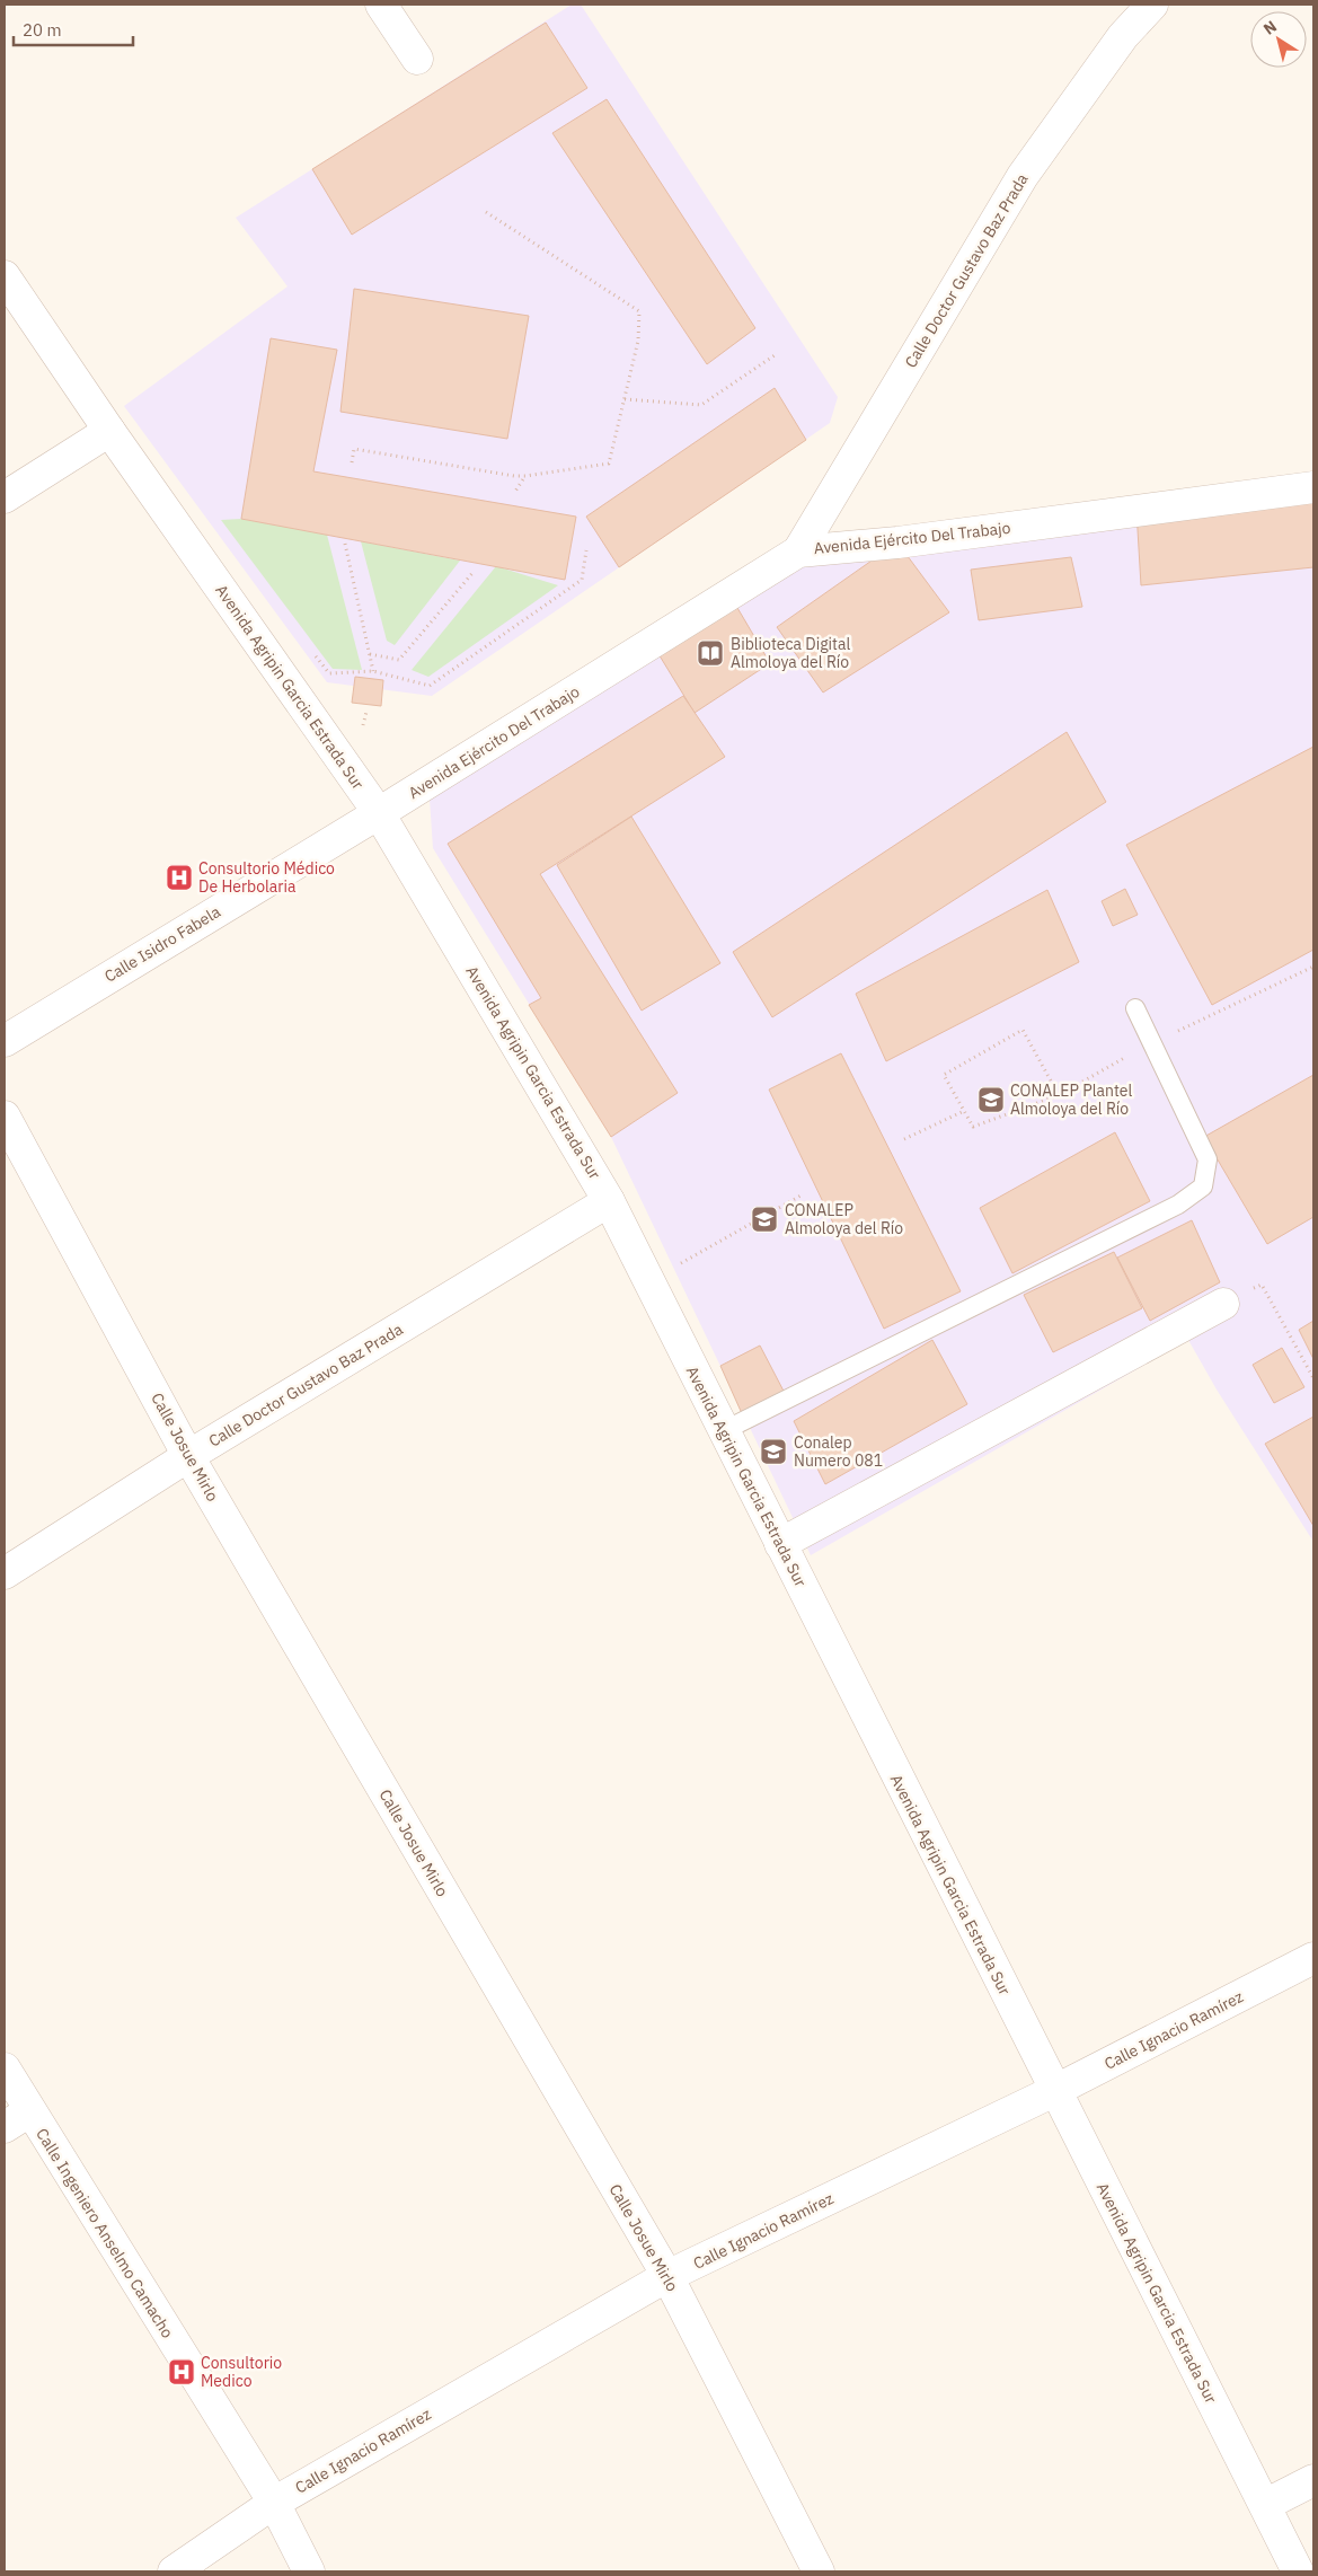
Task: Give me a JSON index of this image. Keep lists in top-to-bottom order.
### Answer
{
  "streets": {
    "street": [
      "Calle Doctor Gustavo Baz Prada",
      "Avenida Ejército Del Trabajo",
      "Avenida Agripin Garcia Estrada Sur",
      "Calle Isidro Fabela",
      "Calle Josue Mirlo",
      "Calle Ignacio Ramírez",
      "Calle Ingeniero Anselmo Camacho"
    ]
  },
  "crossings": [
    ["Calle Doctor Gustavo Baz Prada", "Avenida Ejército Del Trabajo"],
    ["Calle Doctor Gustavo Baz Prada", "Avenida Agripin Garcia Estrada Sur"],
    ["Calle Doctor Gustavo Baz Prada", "Calle Josue Mirlo"],
    ["Avenida Ejército Del Trabajo", "Avenida Agripin Garcia Estrada Sur"],
    ["Avenida Ejército Del Trabajo", "Calle Isidro Fabela"],
    ["Avenida Agripin Garcia Estrada Sur", "Calle Isidro Fabela"],
    ["Avenida Agripin Garcia Estrada Sur", "Calle Ignacio Ramírez"],
    ["Calle Josue Mirlo", "Calle Ignacio Ramírez"],
    ["Calle Ignacio Ramírez", "Calle Ingeniero Anselmo Camacho"]
  ],
  "places": {
    "library": ["Biblioteca Digital Almoloya del Río"],
    "hospital": ["Consultorio Médico De Herbolaria", "Consultorio Medico"],
    "school or university": ["CONALEP Plantel Almoloya del Río", "CONALEP Almoloya del Río", "Conalep Numero 081"]
  },
  "scale_bar": "20 m",
  "north": "top left"
}
